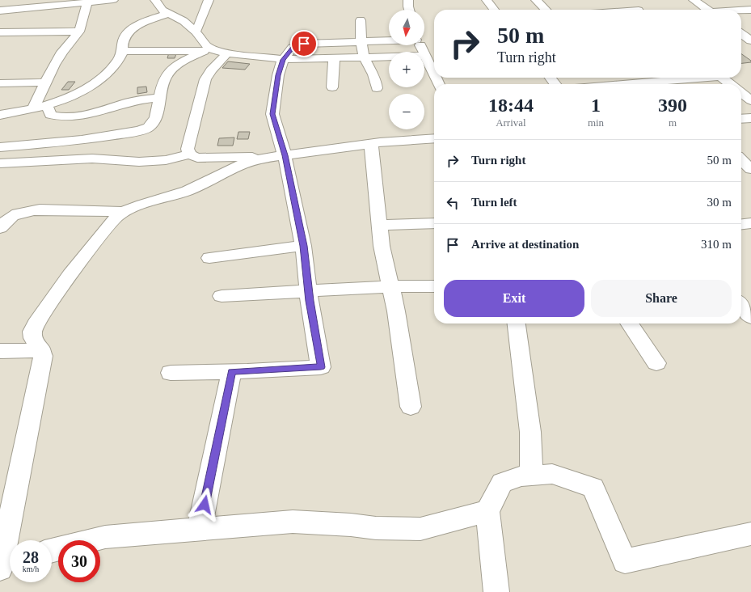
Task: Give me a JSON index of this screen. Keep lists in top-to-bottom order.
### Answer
{
  "north": "bottom",
  "page": {
    "map_buttons": ["+", "−"],
    "turn": ["50 m", "Turn right"],
    "eta": [
      "18:44",
      "Arrival",
      "1",
      "min",
      "390",
      "m"
    ],
    "list": [
      {
        "name": "Turn right",
        "value": "50 m"
      },
      {
        "name": "Turn left",
        "value": "30 m"
      },
      {
        "name": "Arrive at destination",
        "value": "310 m"
      }
    ],
    "buttons": ["Exit", "Share"],
    "speed": "28 km/h",
    "limit": "30"
  }
}
